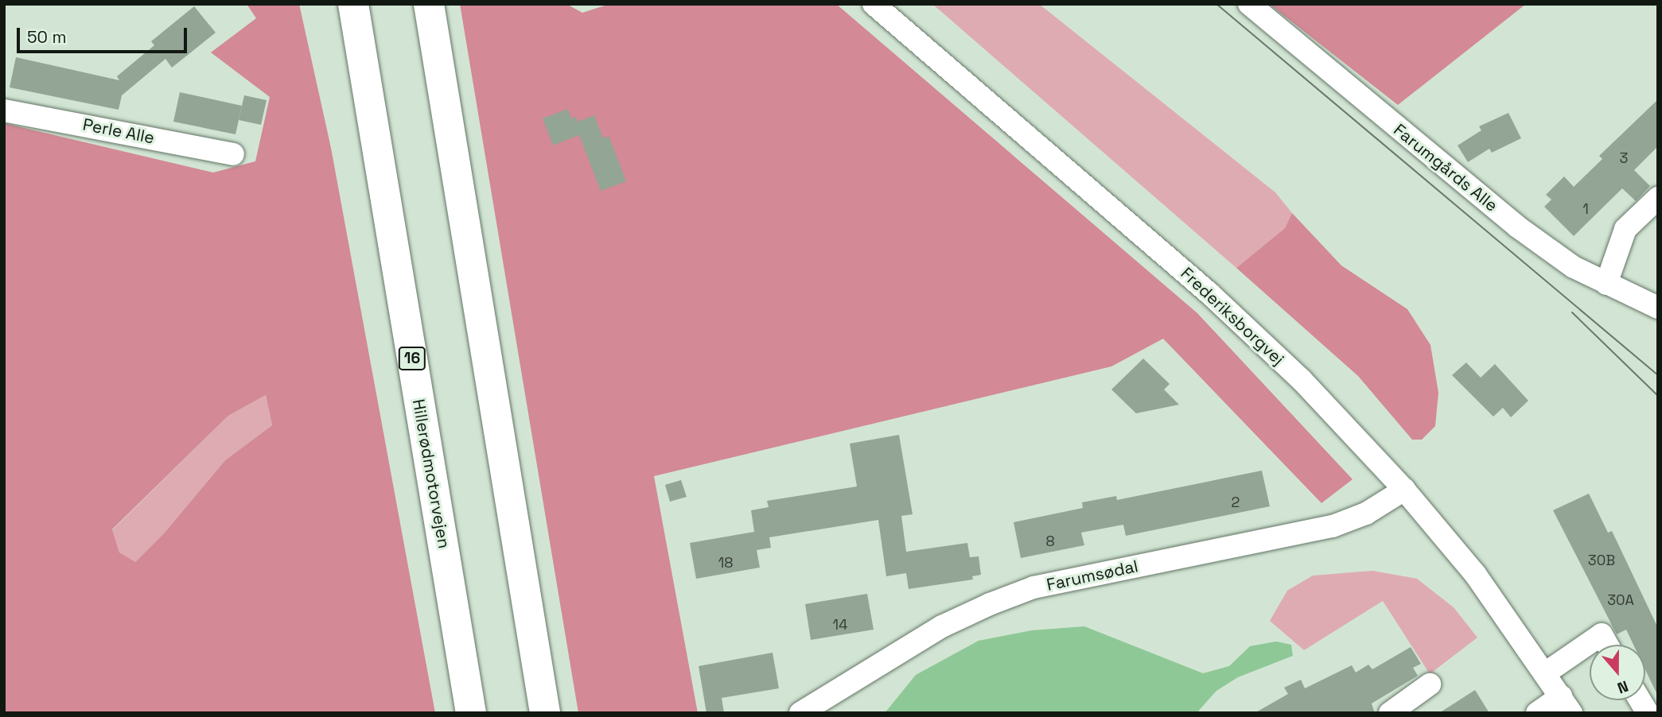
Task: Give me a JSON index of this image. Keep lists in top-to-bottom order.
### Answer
{
  "streets": {
    "highway": ["16", "Hillerødmotorvejen"],
    "street": [
      "Perle Alle",
      "Farumgårds Alle",
      "Frederiksborgvej",
      "Farumsødal"
    ]
  },
  "crossings": [
    ["Frederiksborgvej", "Farumsødal"]
  ],
  "house_numbers": [
    "3",
    "1",
    "2",
    "8",
    "30B",
    "18",
    "30A",
    "14"
  ],
  "scale_bar": "50 m",
  "north": "bottom"
}
